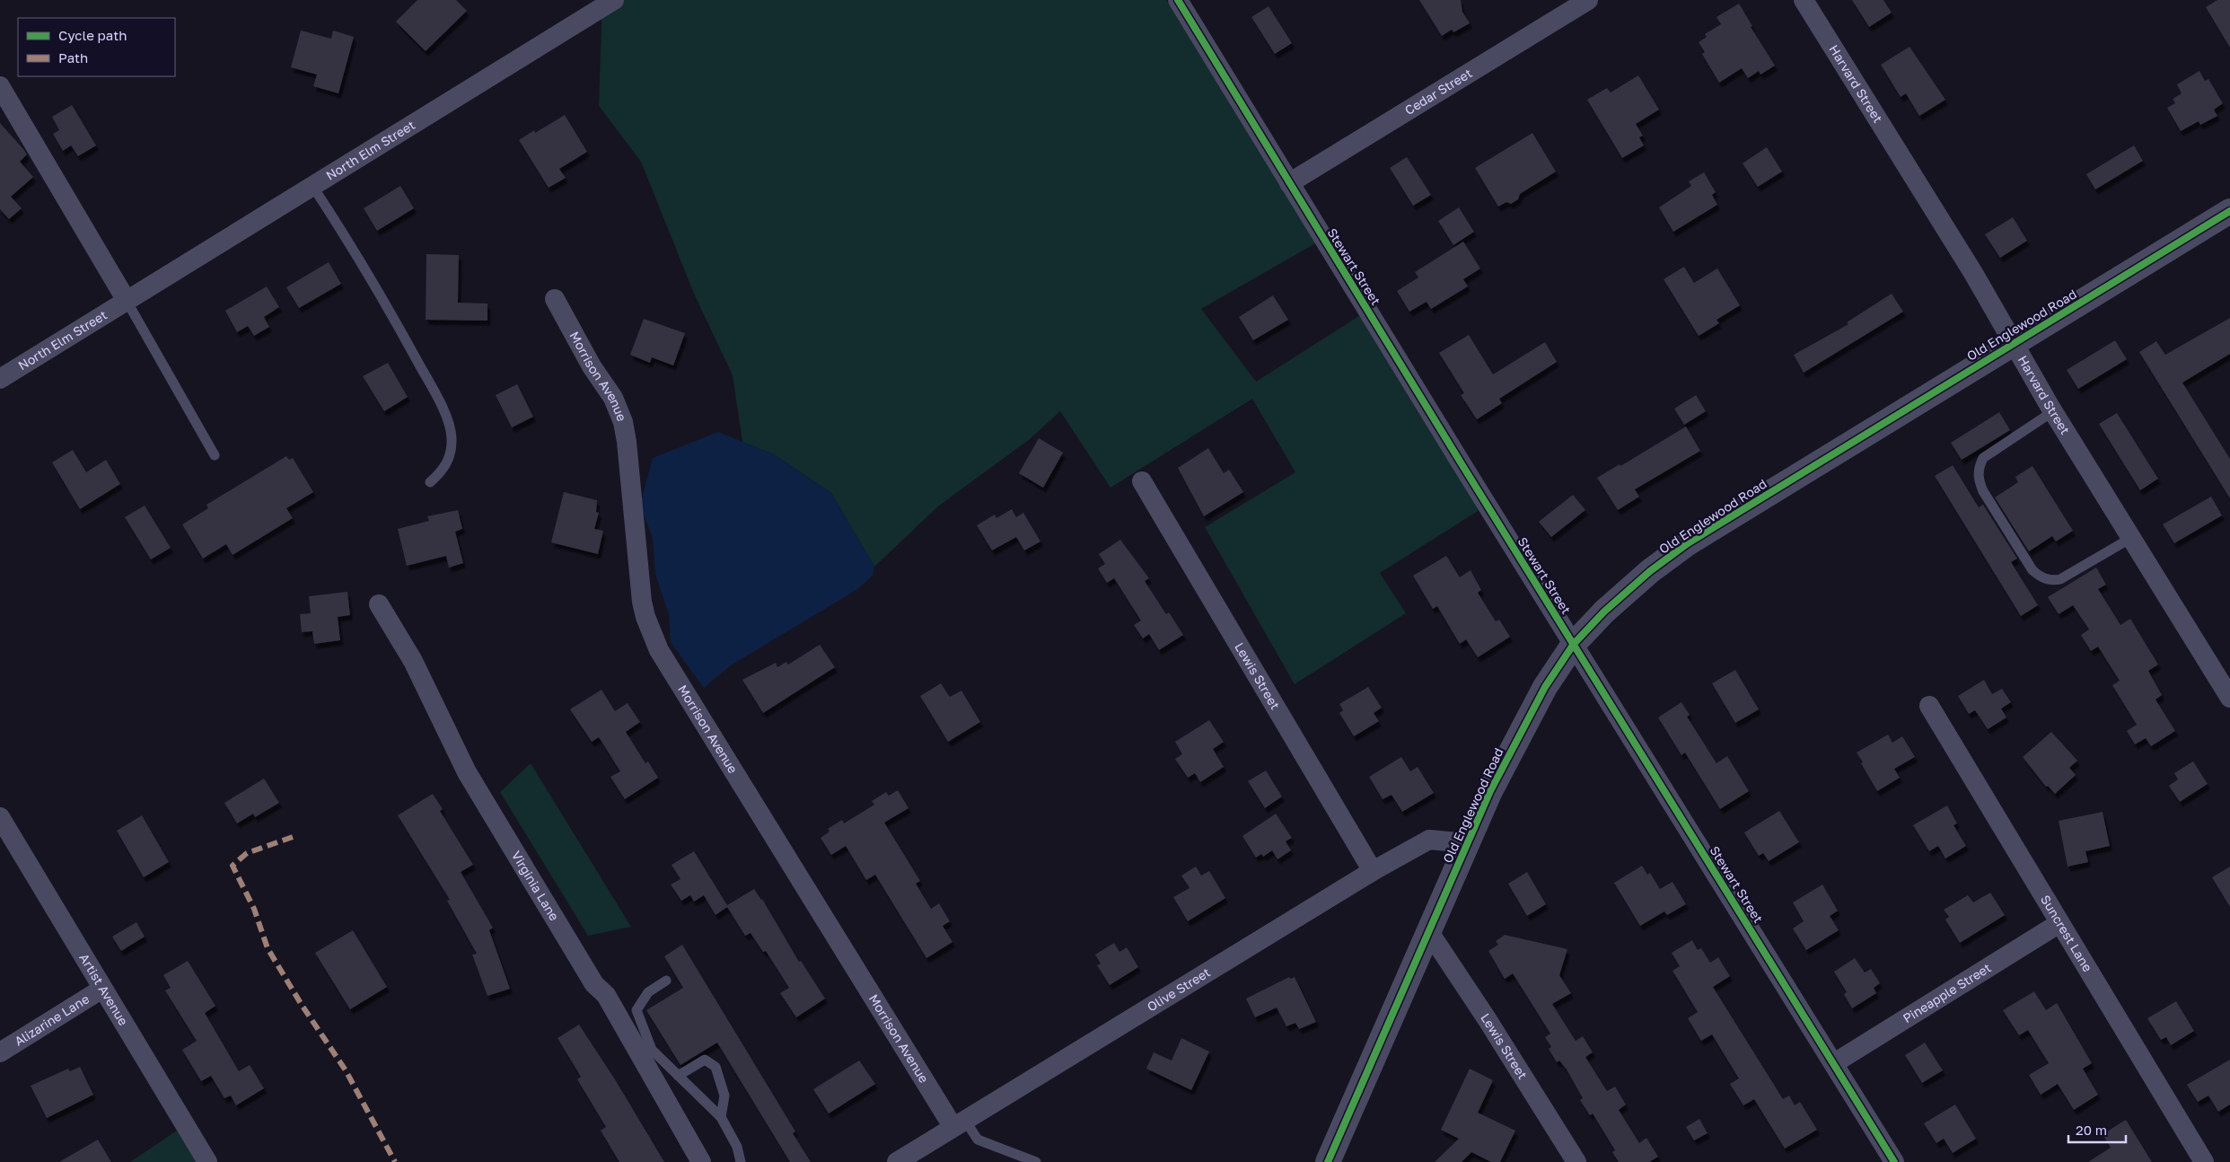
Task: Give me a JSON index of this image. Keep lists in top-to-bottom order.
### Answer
{
  "streets": {
    "street": [
      "Harvard Street",
      "Cedar Street",
      "North Elm Street",
      "Stewart Street",
      "Old Englewood Road",
      "Morrison Avenue",
      "Lewis Street",
      "Virginia Lane",
      "Suncrest Lane",
      "Artist Avenue",
      "Olive Street",
      "Pineapple Street",
      "Alizarine Lane"
    ]
  },
  "crossings": [
    ["Harvard Street", "Old Englewood Road"],
    ["Cedar Street", "Stewart Street"],
    ["Stewart Street", "Old Englewood Road"],
    ["Stewart Street", "Pineapple Street"],
    ["Old Englewood Road", "Lewis Street"],
    ["Old Englewood Road", "Olive Street"],
    ["Morrison Avenue", "Olive Street"],
    ["Lewis Street", "Olive Street"],
    ["Suncrest Lane", "Pineapple Street"],
    ["Artist Avenue", "Alizarine Lane"]
  ],
  "legend": ["Cycle path", "Path"],
  "scale_bar": "20 m"
}
